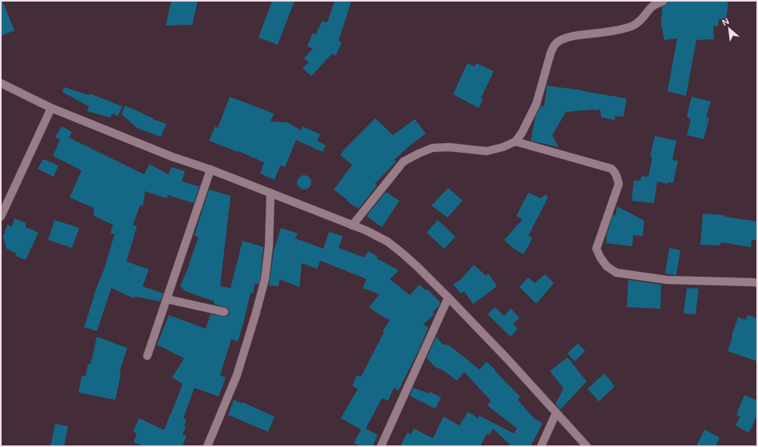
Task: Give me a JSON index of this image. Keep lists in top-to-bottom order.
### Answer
{
  "north": "top left"
}
